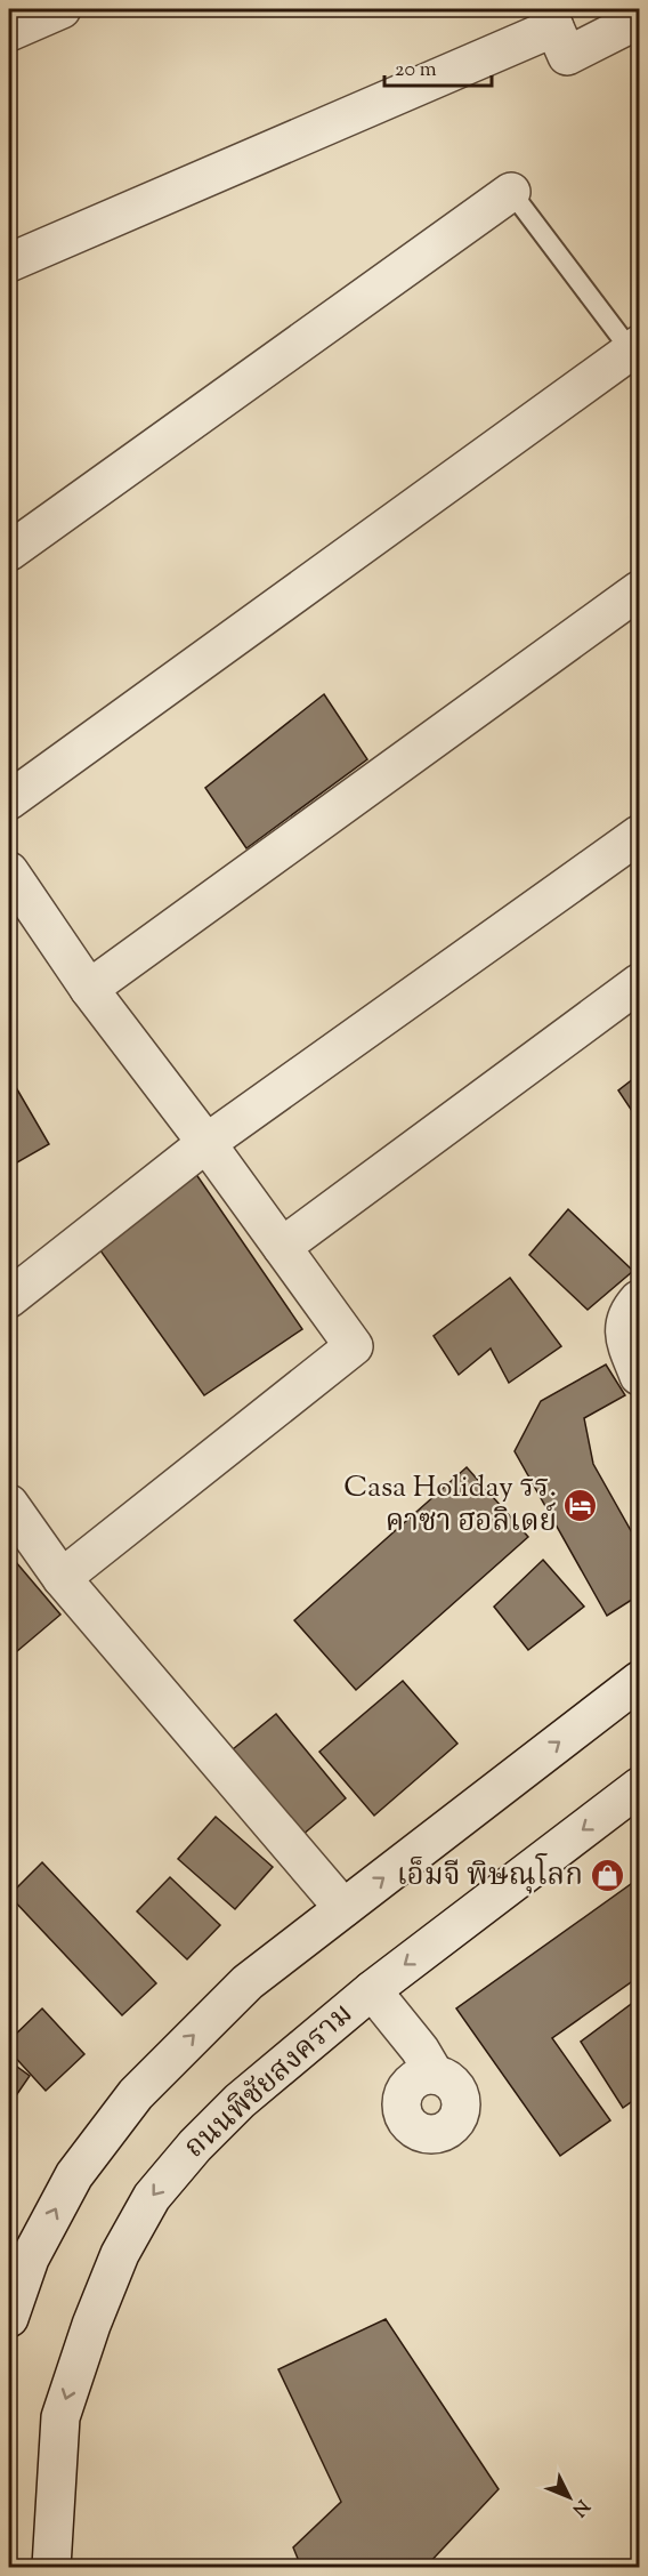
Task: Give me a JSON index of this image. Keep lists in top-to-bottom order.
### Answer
{
  "streets": {
    "street": ["ถนนพิชัยสงคราม"]
  },
  "places": {
    "hotel": ["Casa Holiday รร. คาซา ฮอลิเดย์"],
    "shop": ["เอ็มจี พิษณุโลก"]
  },
  "scale_bar": "20 m",
  "north": "bottom right"
}
